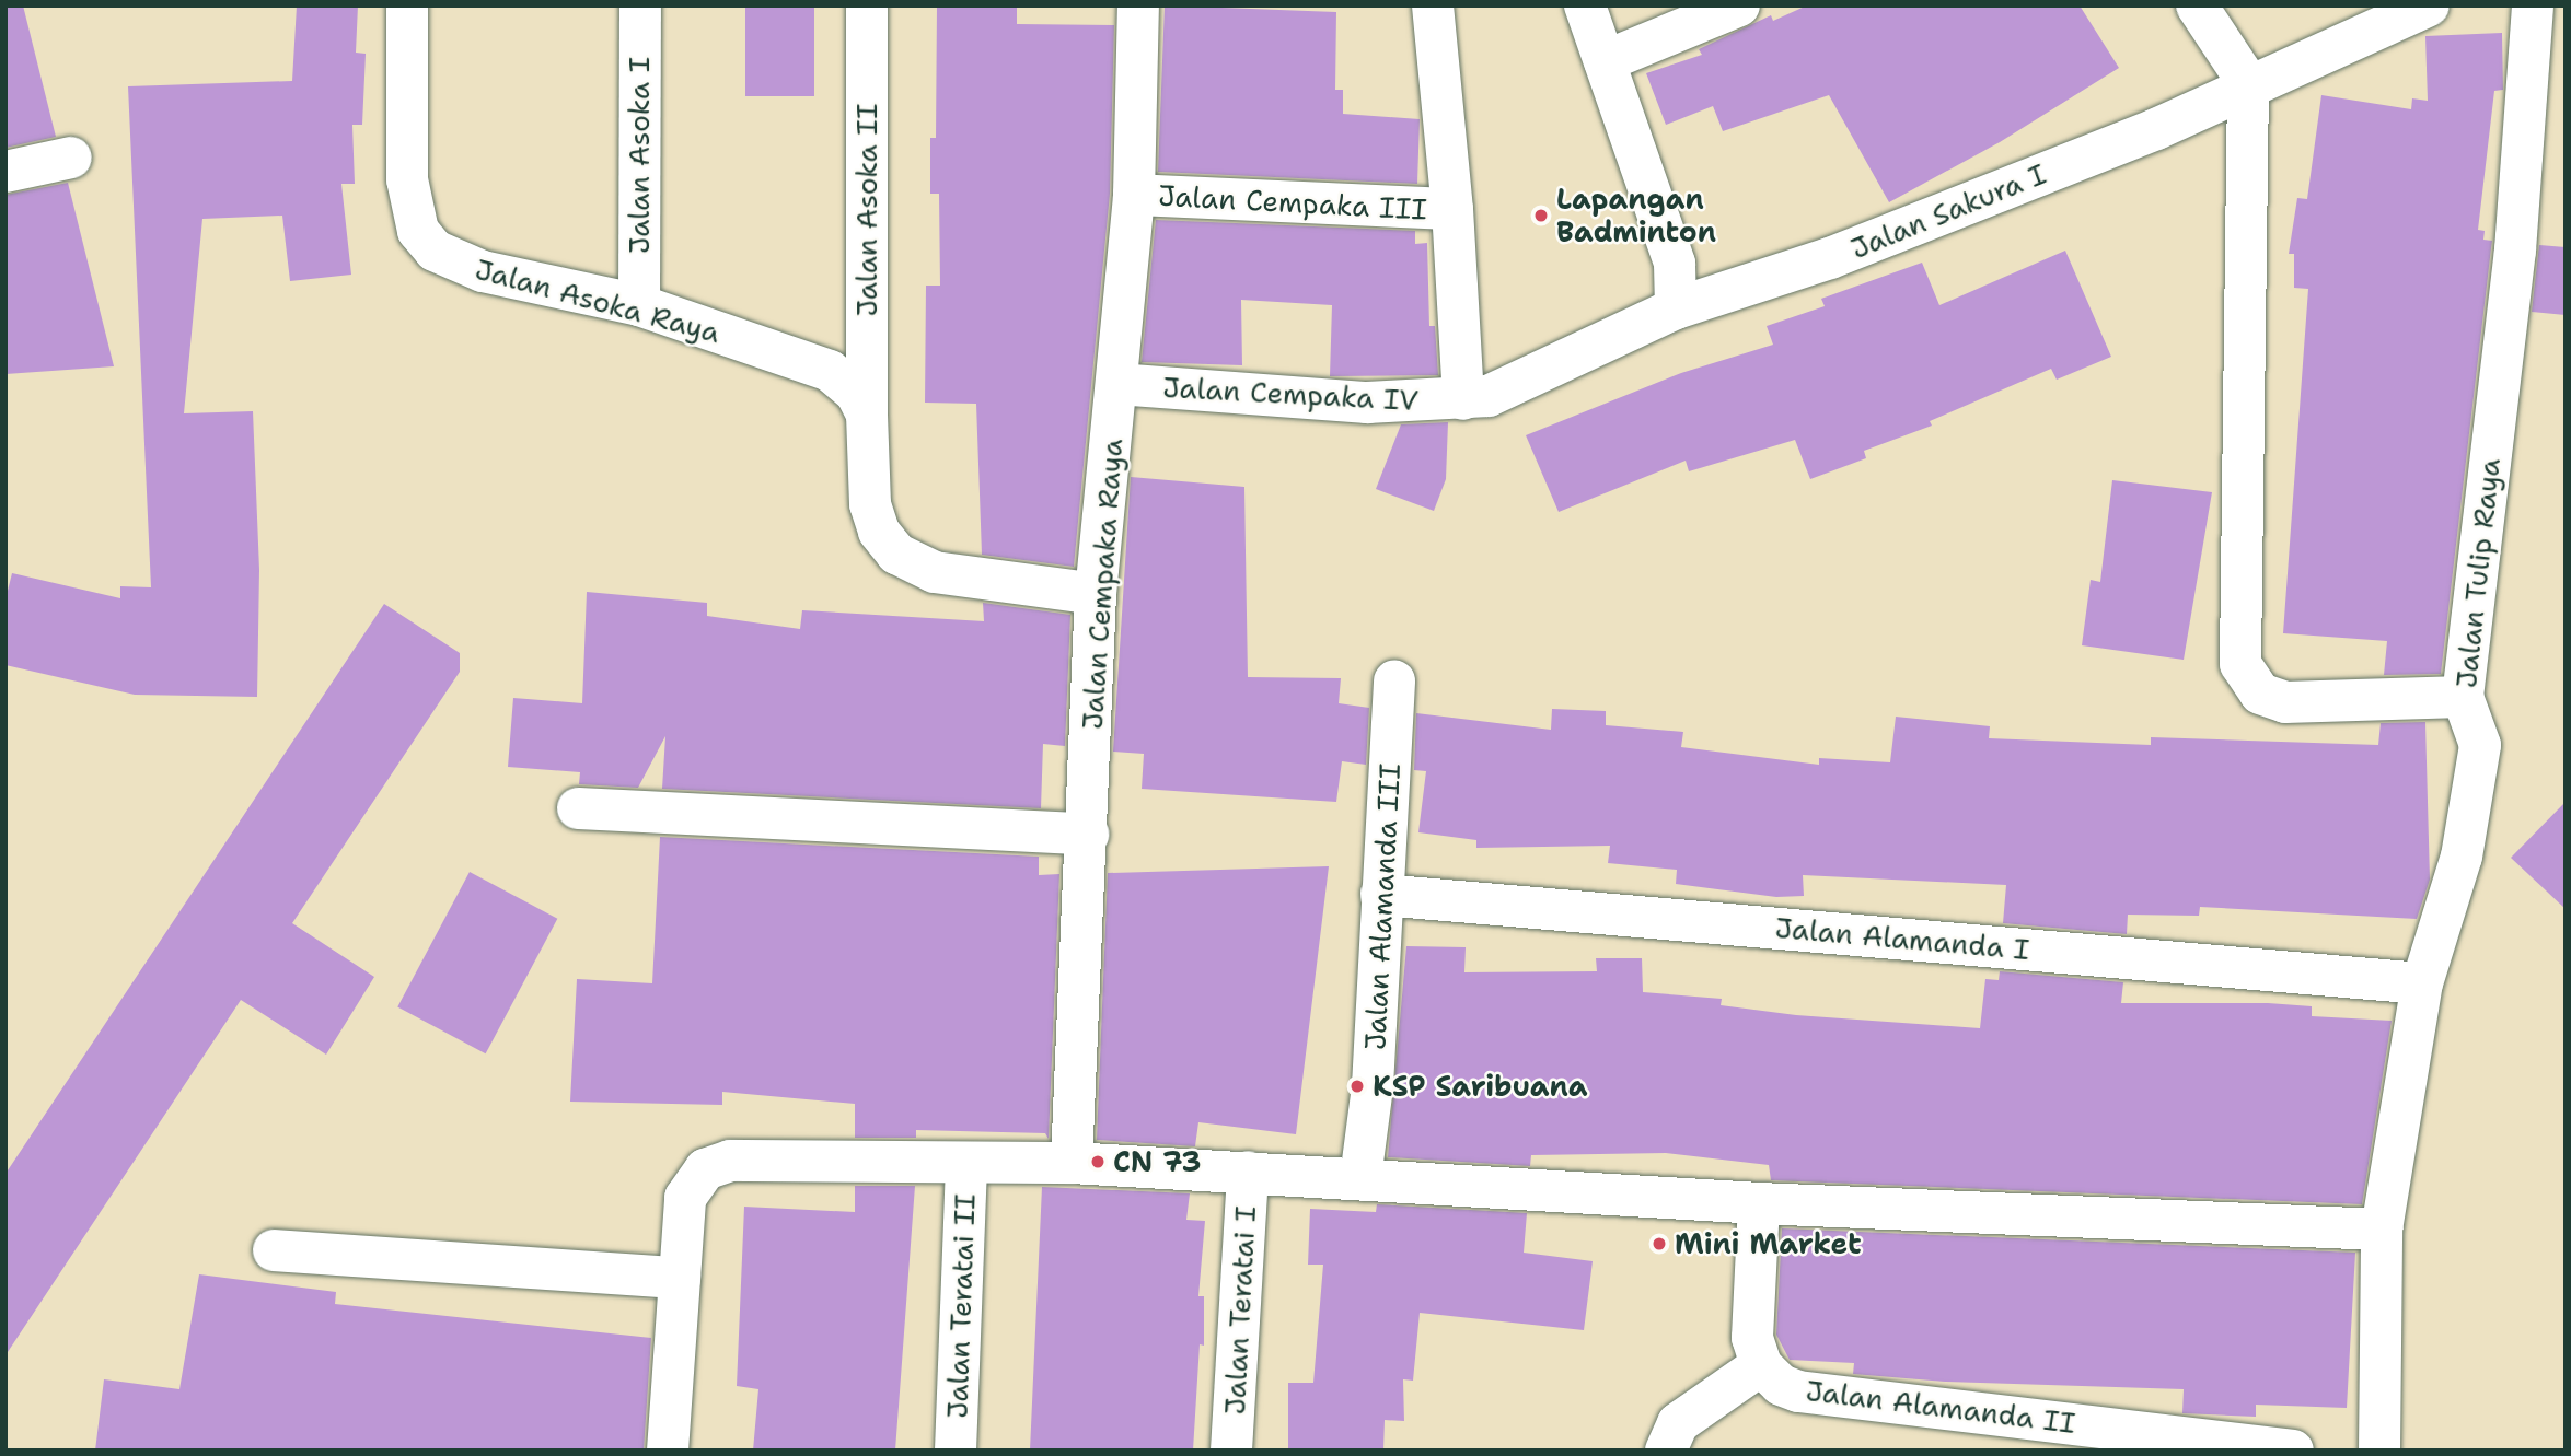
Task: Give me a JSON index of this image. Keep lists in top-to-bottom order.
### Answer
{
  "streets": {
    "street": [
      "Jalan Asoka I",
      "Jalan Cempaka III",
      "Jalan Asoka II",
      "Jalan Sakura I",
      "Jalan Asoka Raya",
      "Jalan Cempaka IV",
      "Jalan Tulip Raya",
      "Jalan Cempaka Raya",
      "Jalan Alamanda III",
      "Jalan Alamanda I",
      "Jalan Teratai II",
      "Jalan Teratai I",
      "Jalan Alamanda II"
    ]
  },
  "crossings": [
    ["Jalan Asoka I", "Jalan Asoka Raya"],
    ["Jalan Cempaka III", "Jalan Cempaka Raya"],
    ["Jalan Asoka II", "Jalan Asoka Raya"],
    ["Jalan Sakura I", "Jalan Cempaka IV"],
    ["Jalan Cempaka IV", "Jalan Cempaka Raya"],
    ["Jalan Tulip Raya", "Jalan Alamanda I"],
    ["Jalan Alamanda III", "Jalan Alamanda I"]
  ],
  "places": [
    "Lapangan Badminton",
    "KSP Saribuana",
    "CN 73",
    "Mini Market"
  ]
}
